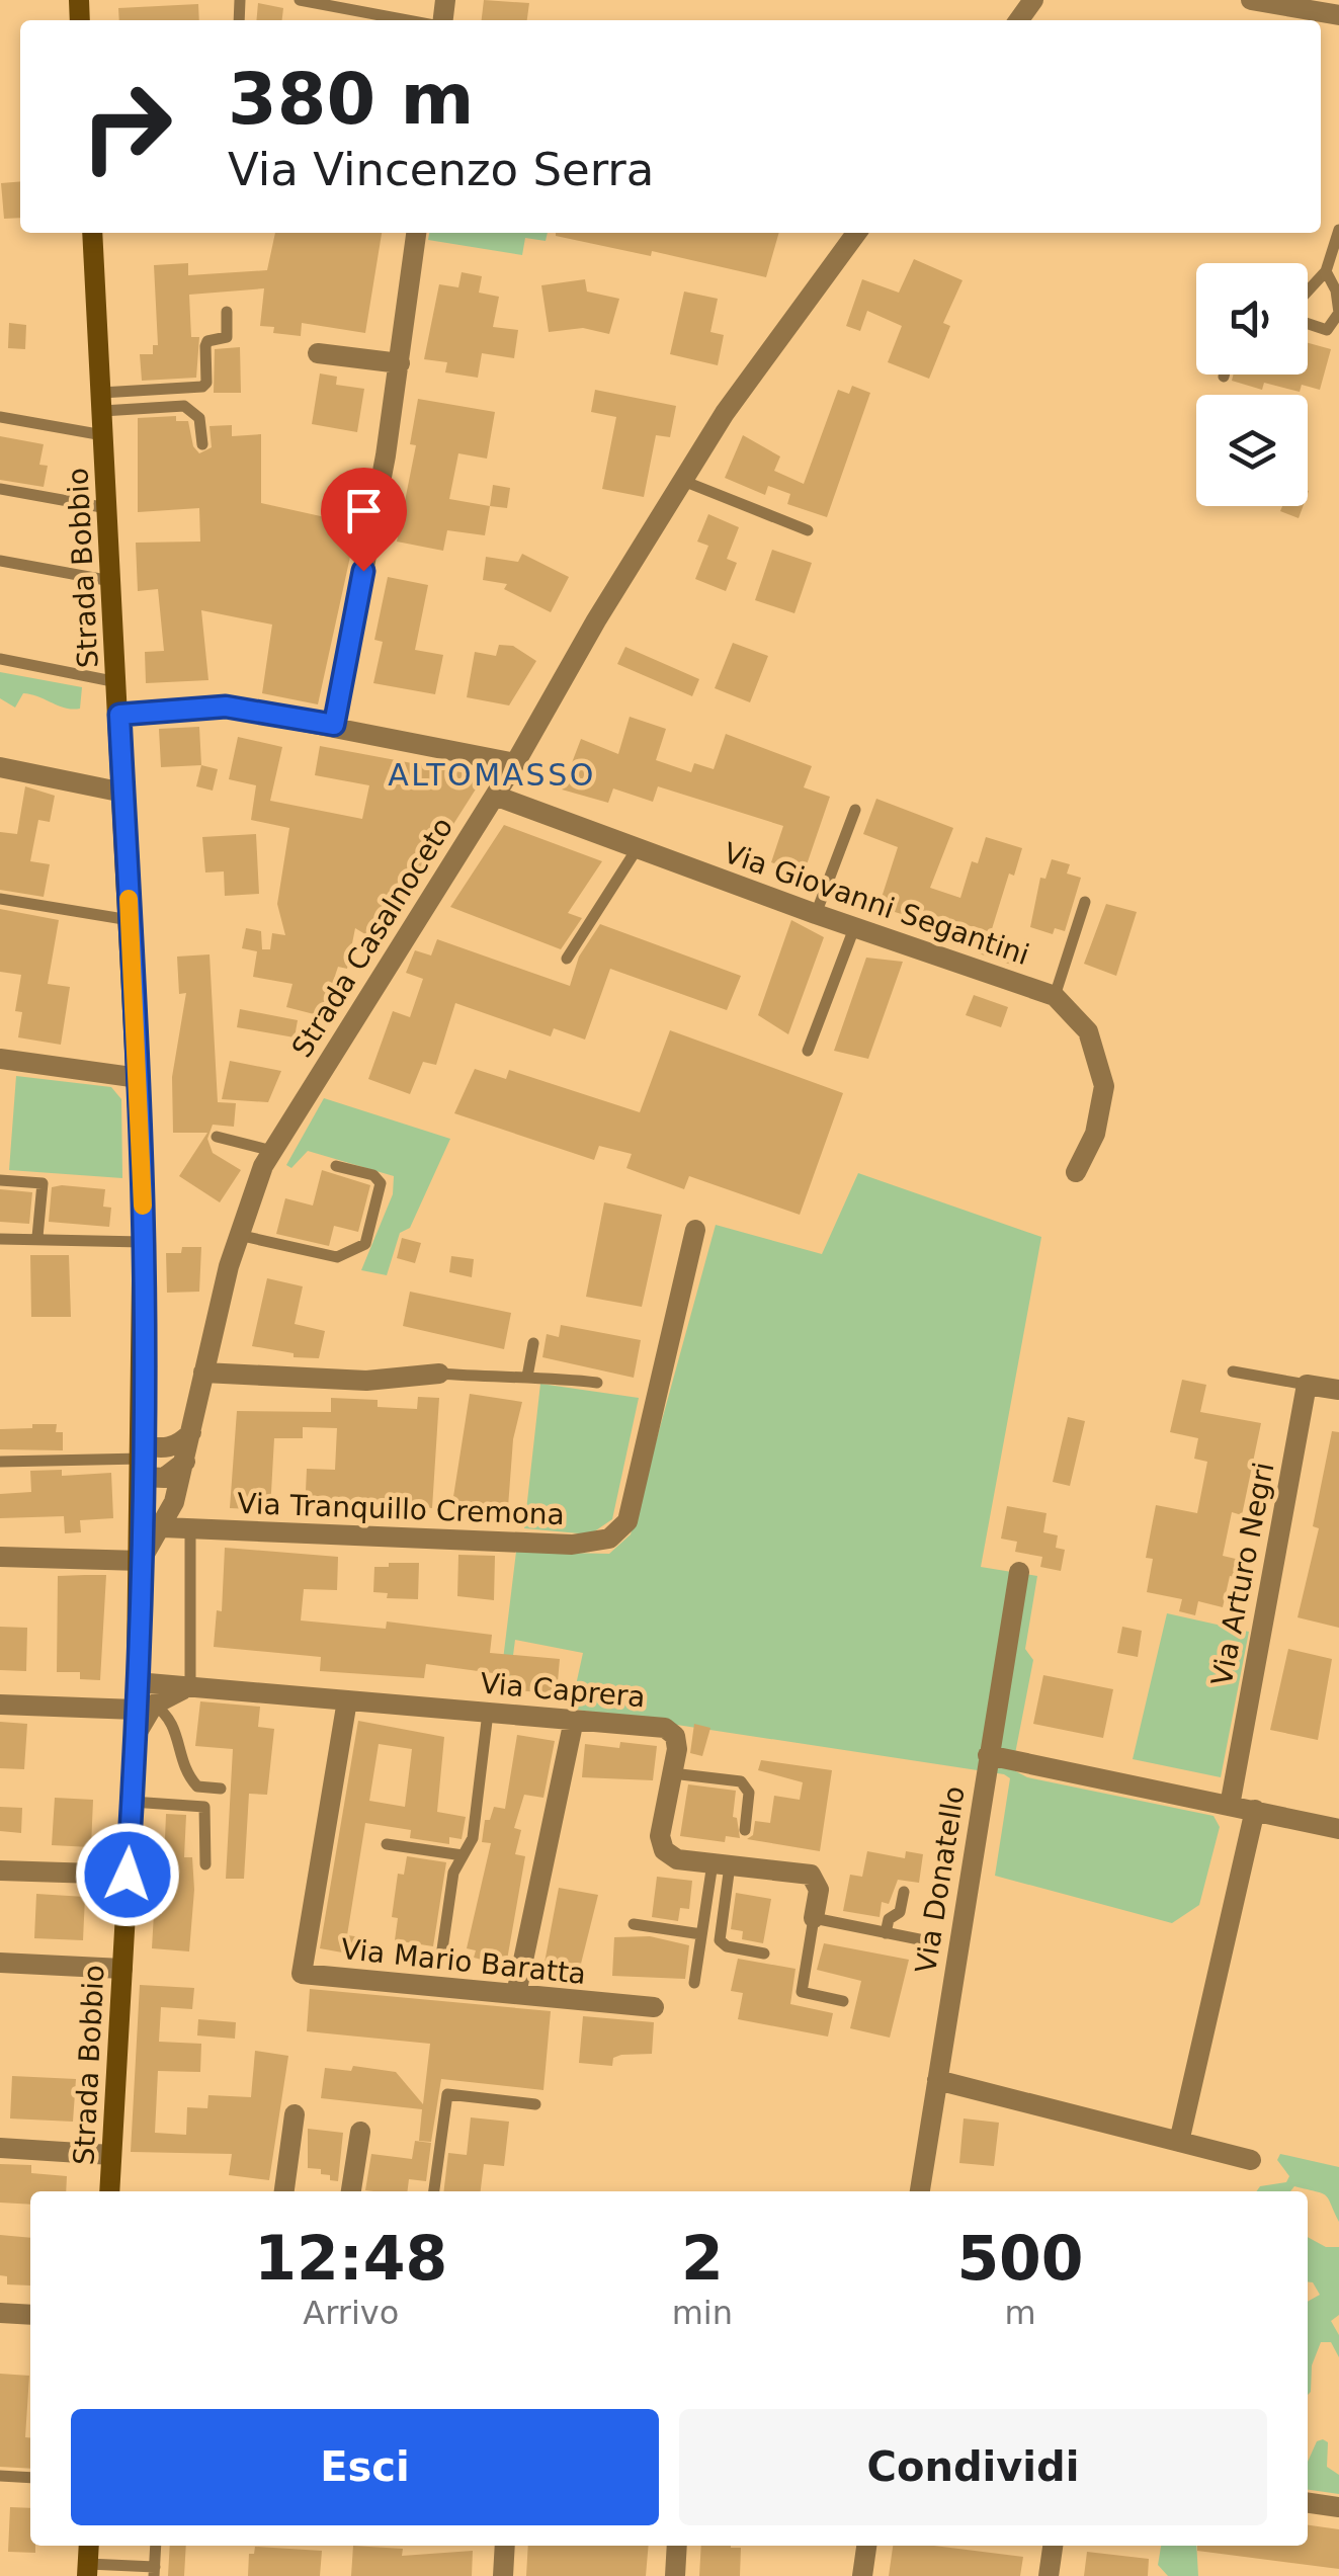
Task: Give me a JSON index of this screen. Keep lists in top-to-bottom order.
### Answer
{
  "streets": {
    "main road": ["Strada Bobbio"],
    "street": [
      "Via Giovanni Segantini",
      "Strada Casalnoceto",
      "Via Tranquillo Cremona",
      "Via Arturo Negri",
      "Via Caprera",
      "Via Donatello",
      "Via Mario Baratta"
    ]
  },
  "crossings": [
    ["Strada Bobbio", "Strada Casalnoceto"],
    ["Strada Bobbio", "Via Caprera"],
    ["Via Giovanni Segantini", "Strada Casalnoceto"],
    ["Strada Casalnoceto", "Via Tranquillo Cremona"],
    ["Via Caprera", "Via Mario Baratta"]
  ],
  "districts": ["ALTOMASSO"],
  "page": {
    "turn": ["380 m", "Via Vincenzo Serra"],
    "eta": [
      "12:48",
      "Arrivo",
      "2",
      "min",
      "500",
      "m"
    ],
    "buttons": ["Esci", "Condividi"]
  }
}
